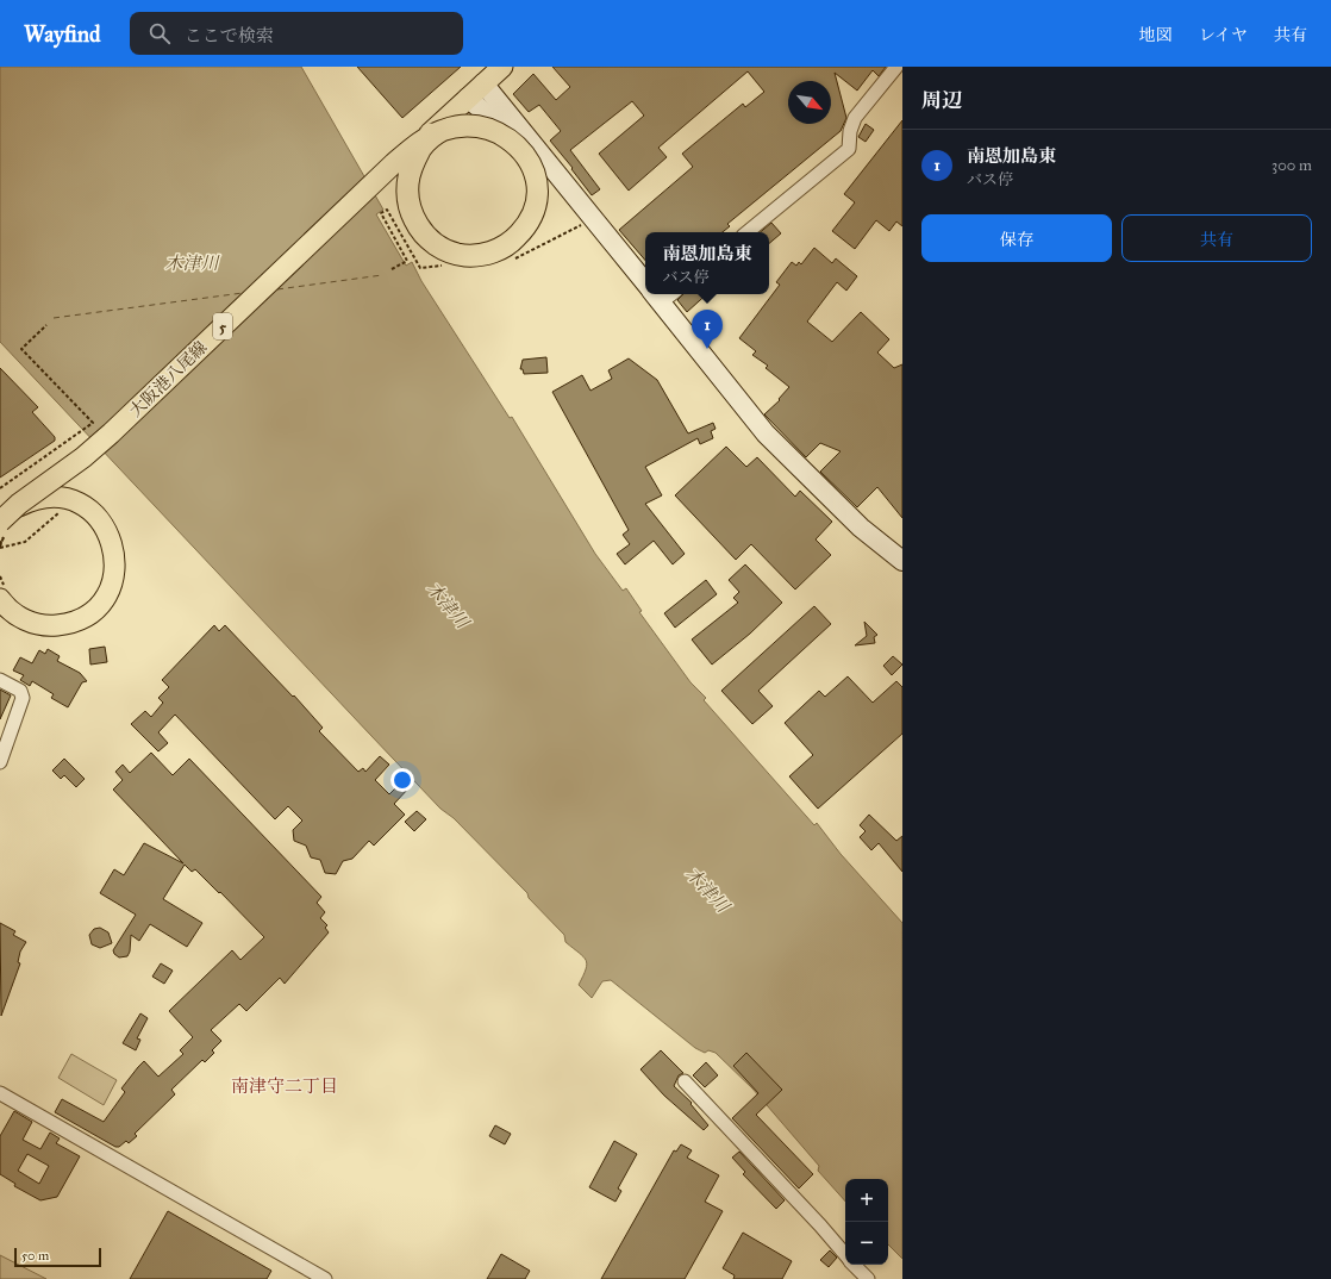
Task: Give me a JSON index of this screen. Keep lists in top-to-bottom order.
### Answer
{
  "streets": {
    "main road": ["5", "大阪港八尾線"]
  },
  "districts": ["南津守二丁目"],
  "water": ["木津川"],
  "scale_bar": "50 m",
  "north": "bottom right",
  "page": {
    "header": "Wayfind",
    "search": "ここで検索",
    "nav": ["地図", "レイヤ", "共有"],
    "heading": "周辺",
    "list": [
      {
        "mark": "1",
        "name": "南恩加島東",
        "note": "バス停",
        "value": "300 m"
      }
    ],
    "buttons": ["保存", "共有"],
    "popup": ["南恩加島東", "バス停"],
    "pins": "1",
    "map_buttons": ["+", "−"],
    "scale": "50 m"
  }
}
